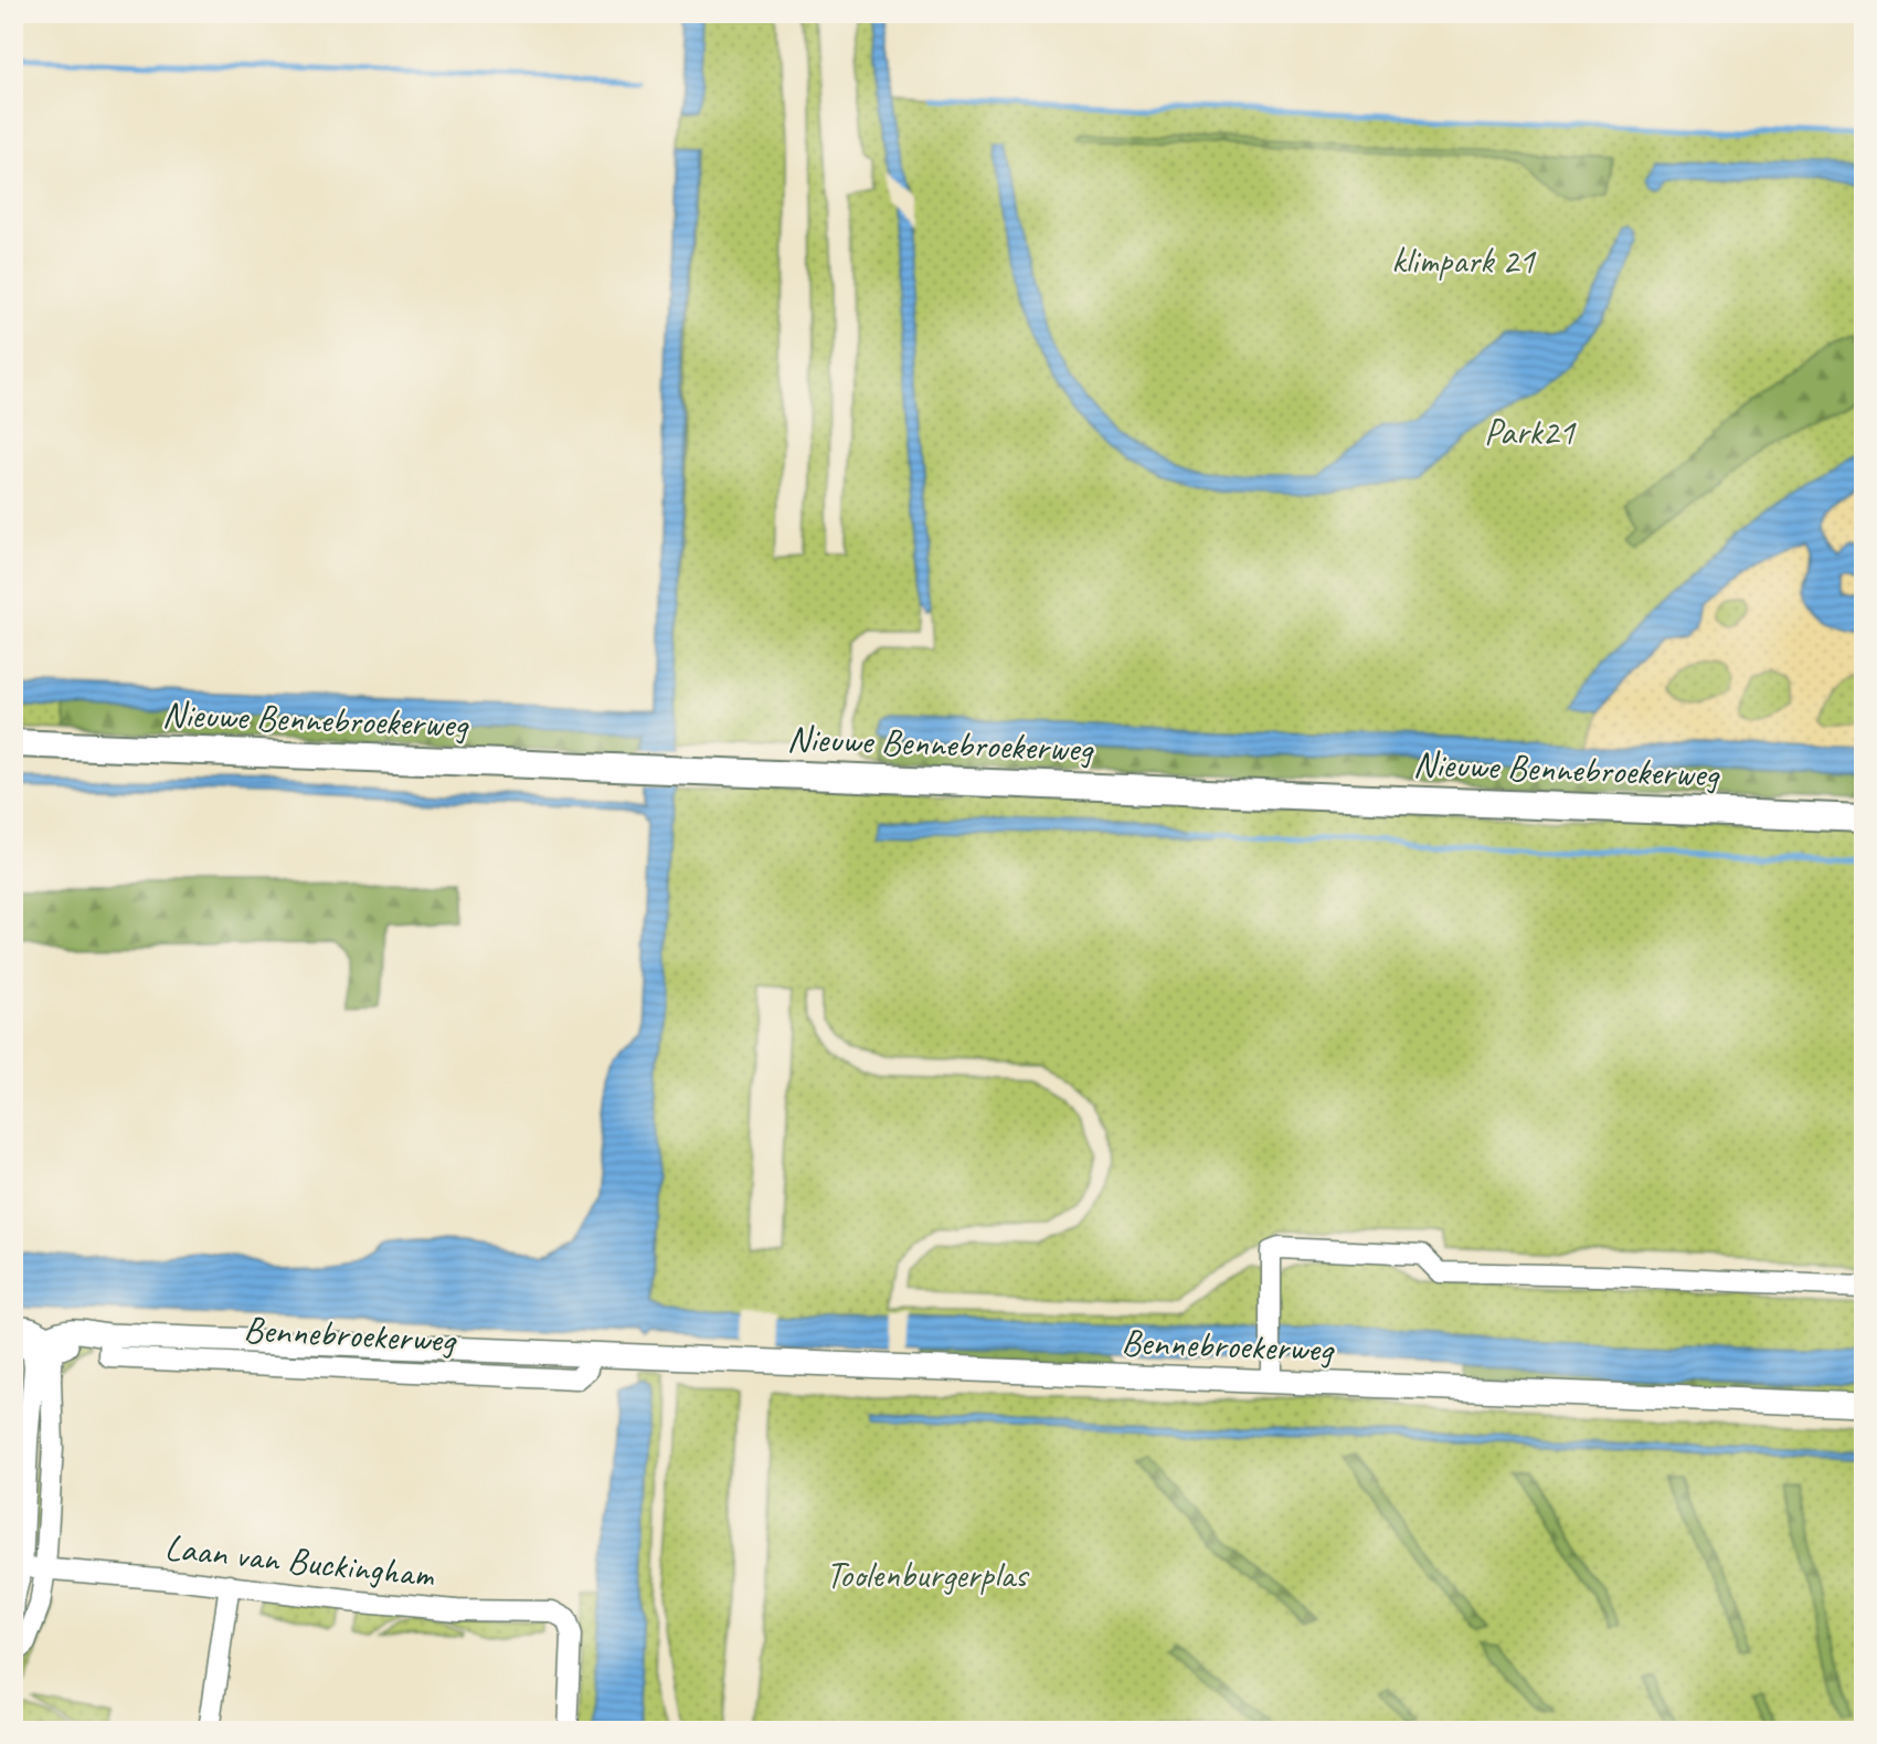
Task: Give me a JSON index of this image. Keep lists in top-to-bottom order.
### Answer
{
  "streets": {
    "main road": ["Nieuwe Bennebroekerweg"],
    "street": ["Bennebroekerweg", "Laan van Buckingham"]
  },
  "parks": ["klimpark 21", "Park21", "Toolenburgerplas"]
}
